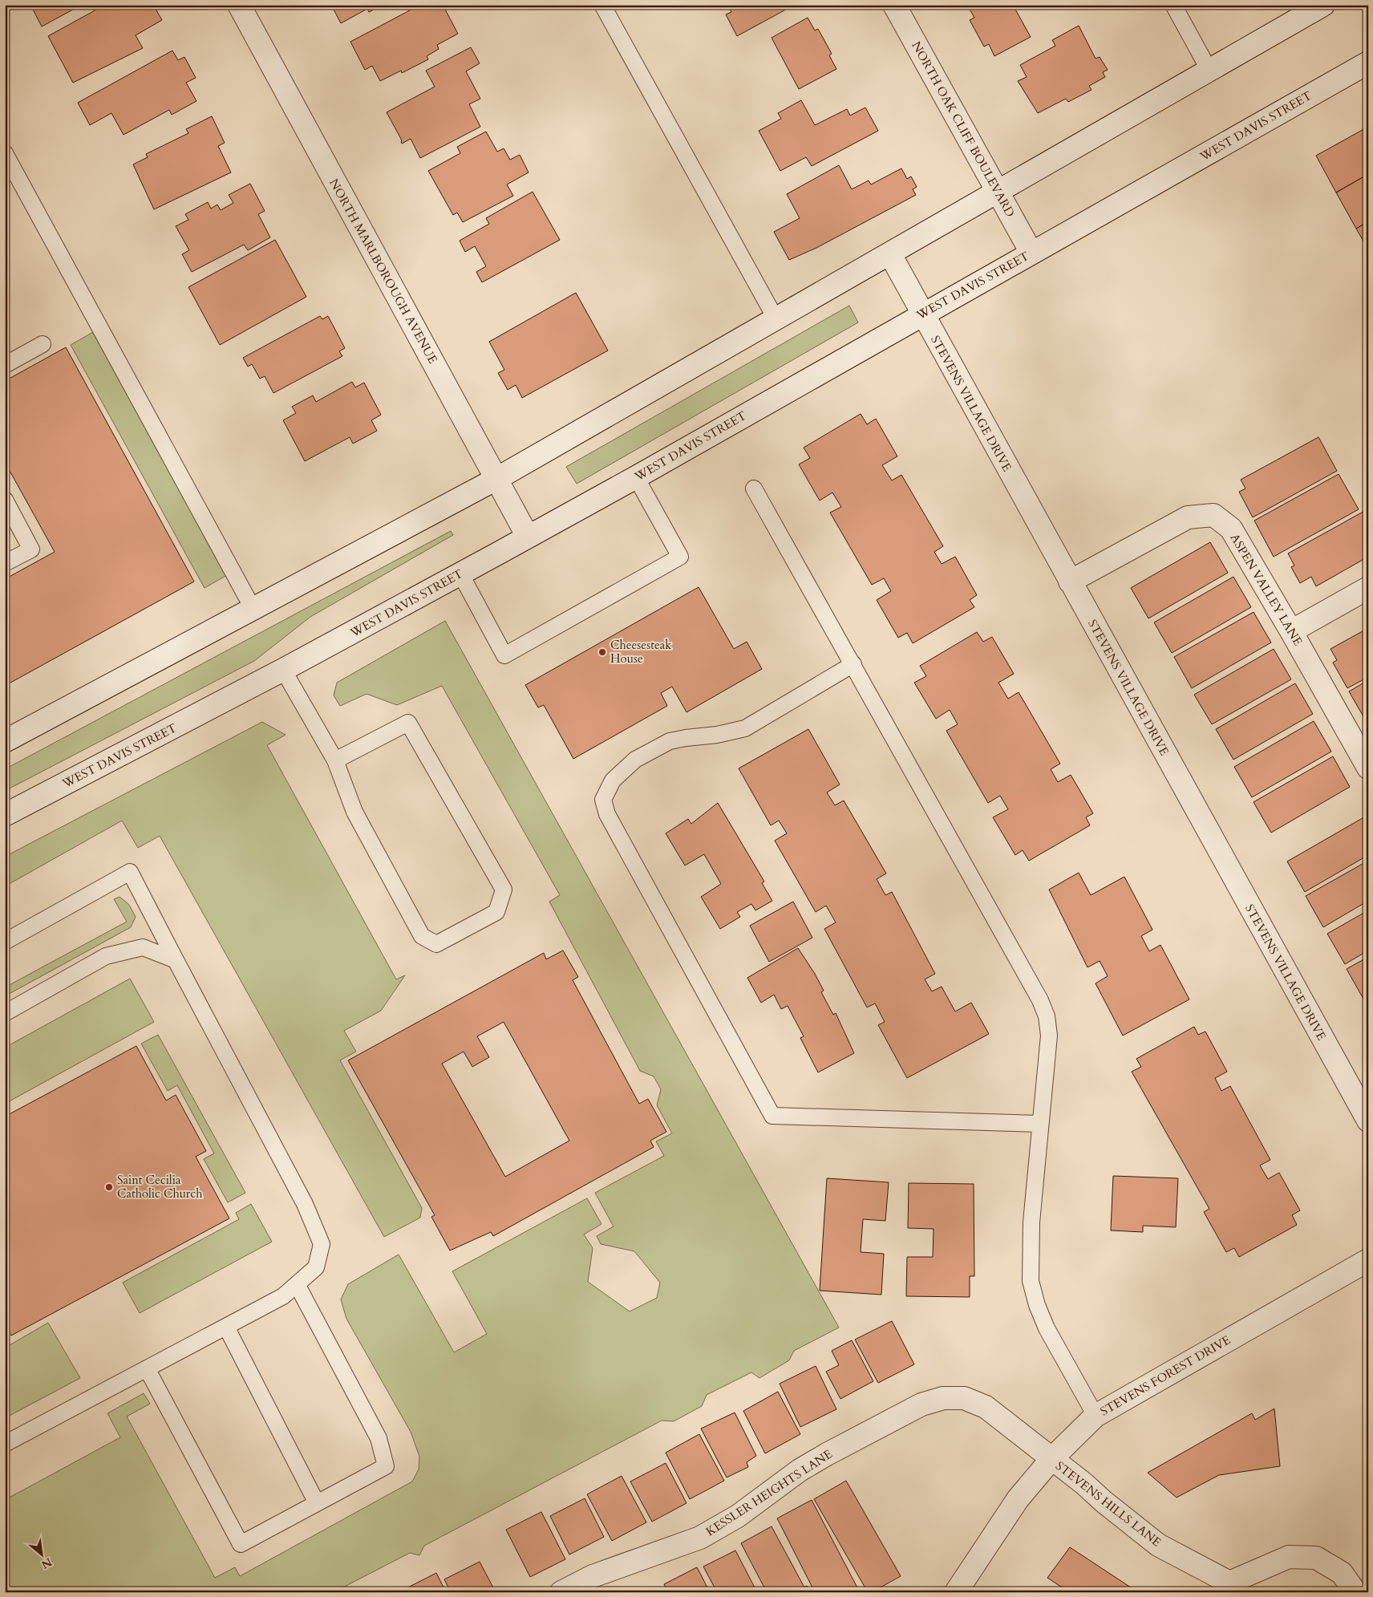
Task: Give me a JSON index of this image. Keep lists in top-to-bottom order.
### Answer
{
  "streets": {
    "street": [
      "WEST DAVIS STREET",
      "NORTH OAK CLIFF BOULEVARD",
      "NORTH MARLBOROUGH AVENUE",
      "STEVENS VILLAGE DRIVE",
      "ASPEN VALLEY LANE",
      "STEVENS FOREST DRIVE",
      "KESSLER HEIGHTS LANE",
      "STEVENS HILLS LANE"
    ]
  },
  "crossings": [
    ["WEST DAVIS STREET", "NORTH OAK CLIFF BOULEVARD"],
    ["WEST DAVIS STREET", "NORTH MARLBOROUGH AVENUE"],
    ["WEST DAVIS STREET", "STEVENS VILLAGE DRIVE"],
    ["STEVENS VILLAGE DRIVE", "ASPEN VALLEY LANE"],
    ["STEVENS FOREST DRIVE", "KESSLER HEIGHTS LANE"],
    ["STEVENS FOREST DRIVE", "STEVENS HILLS LANE"],
    ["KESSLER HEIGHTS LANE", "STEVENS HILLS LANE"]
  ],
  "places": ["Cheesesteak House", "Saint Cecilia Catholic Church"],
  "north": "bottom right"
}
